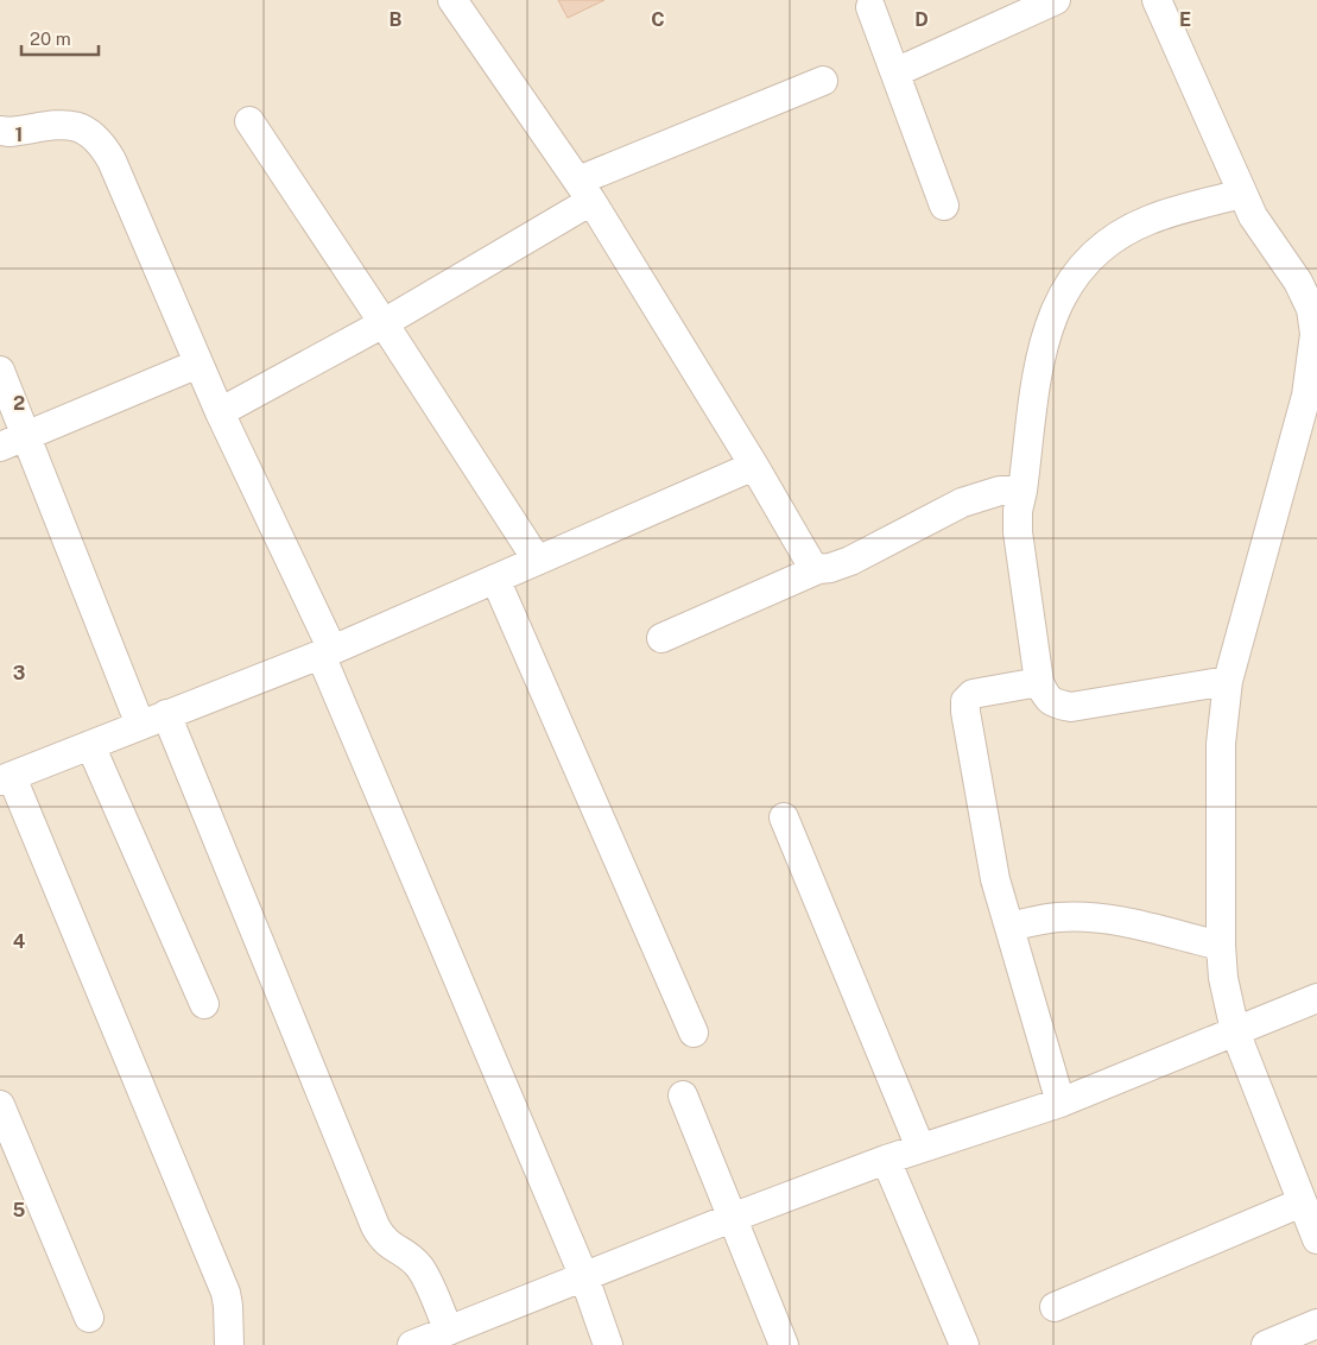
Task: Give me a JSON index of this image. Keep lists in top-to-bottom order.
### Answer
{
  "scale_bar": "20 m",
  "grid": {
    "columns": [
      "B",
      "C",
      "D",
      "E"
    ],
    "rows": [
      "1",
      "2",
      "3",
      "4",
      "5"
    ]
  }
}
